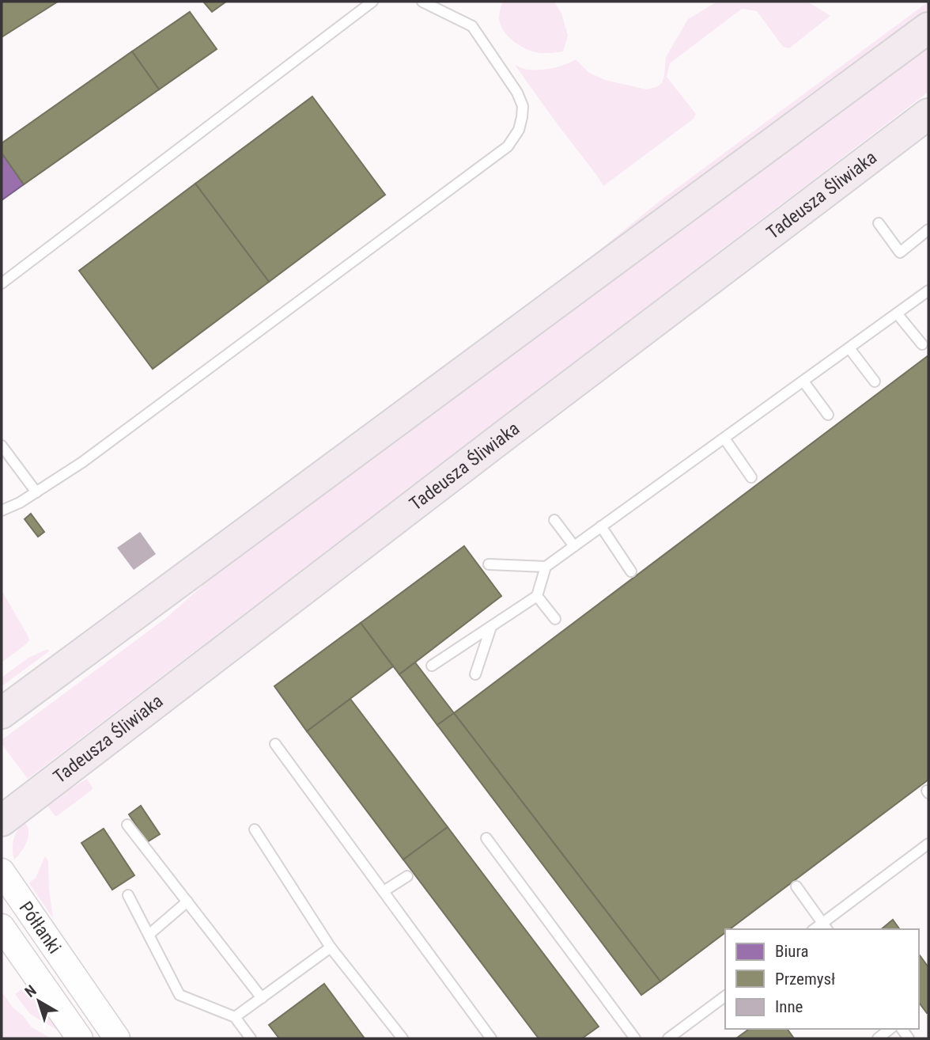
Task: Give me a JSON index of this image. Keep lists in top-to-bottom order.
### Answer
{
  "streets": {
    "main road": ["Tadeusza Śliwiaka"],
    "street": ["Półłanki"]
  },
  "legend": ["Biura", "Przemysł", "Inne"],
  "north": "top left"
}
